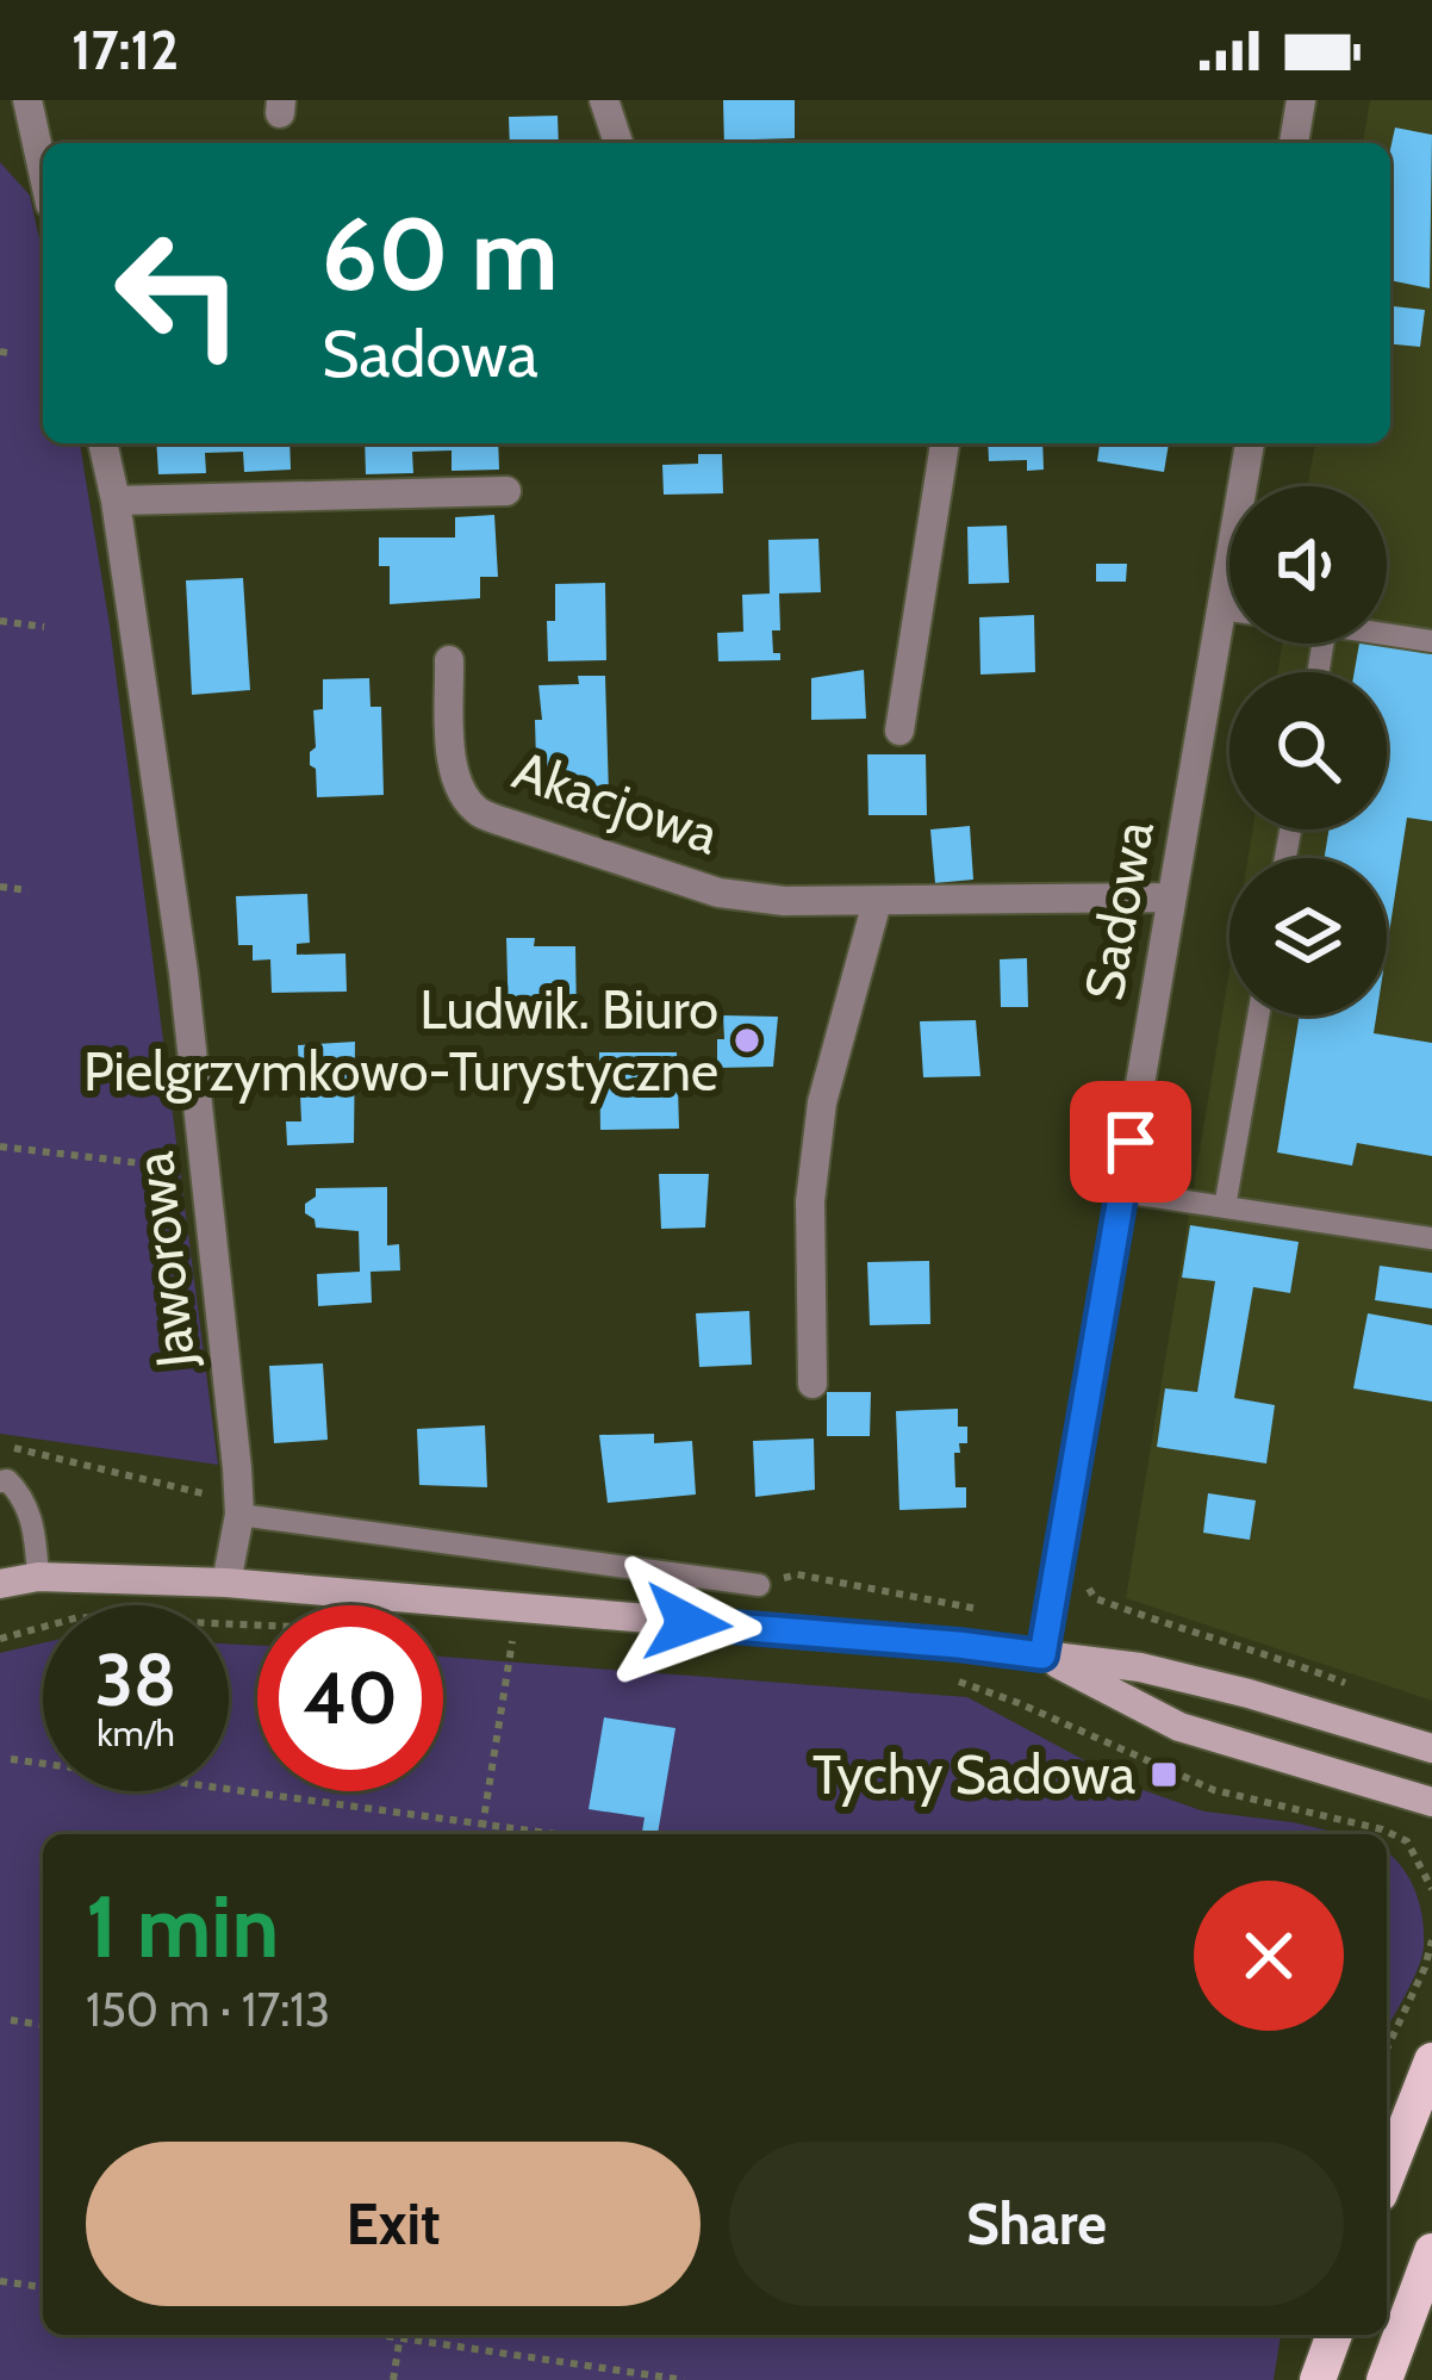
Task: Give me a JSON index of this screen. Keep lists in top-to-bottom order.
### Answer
{
  "streets": {
    "street": ["Akacjowa", "Sadowa", "Jaworowa"]
  },
  "crossings": [
    ["Akacjowa", "Sadowa"]
  ],
  "places": {
    "other": ["Ludwik. Biuro Pielgrzymkowo-Turystyczne"],
    "transit": ["Tychy Sadowa"]
  },
  "page": {
    "status": "17:12",
    "turn": ["60 m", "Sadowa"],
    "speed": "38 km/h",
    "limit": "40",
    "heading": ["1 min", "150 m · 17:13"],
    "buttons": ["Exit", "Share"]
  }
}
